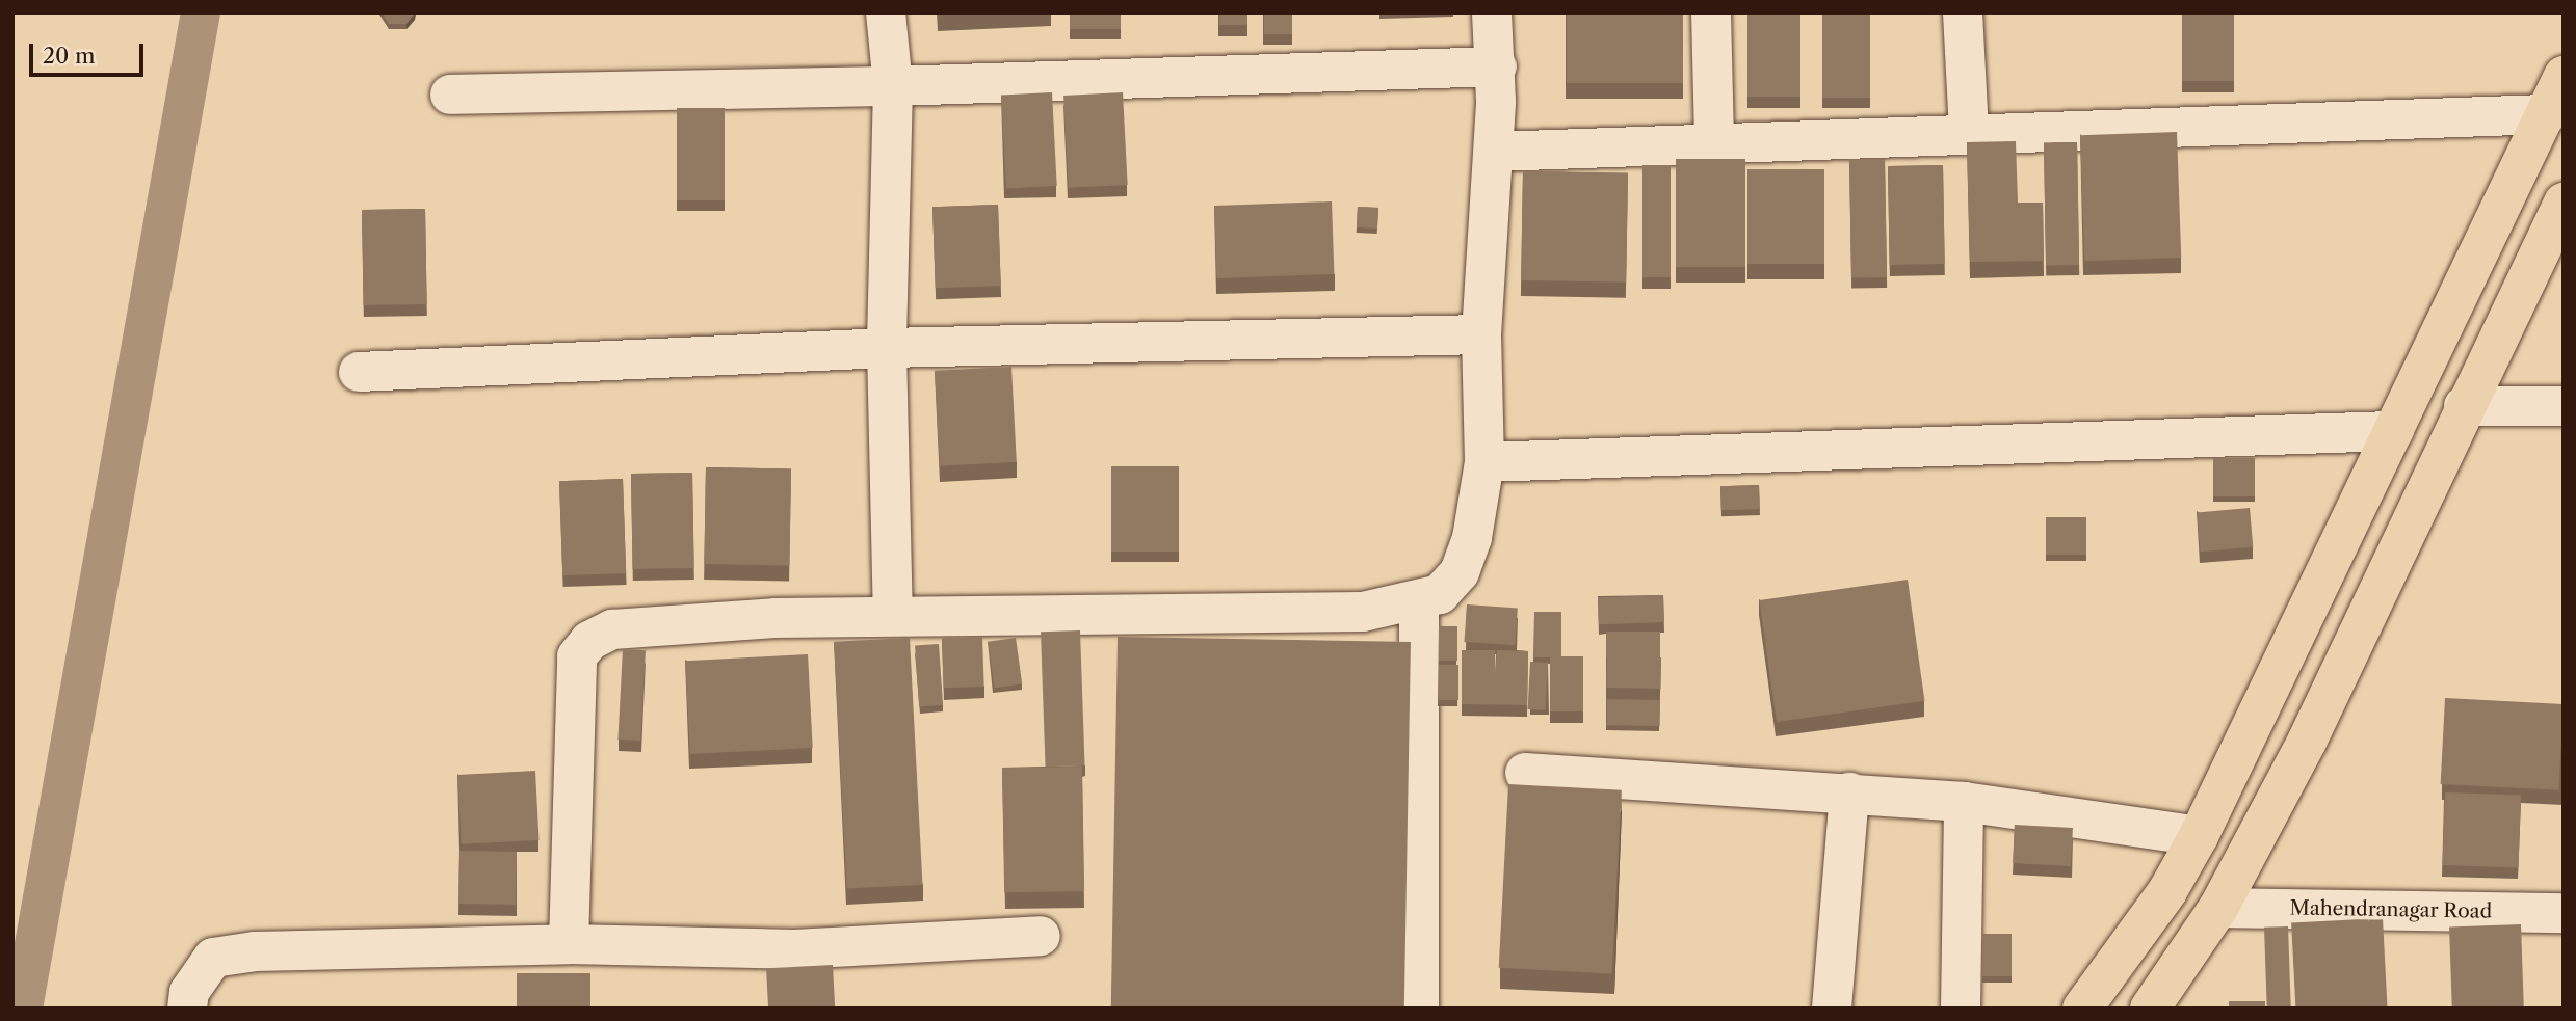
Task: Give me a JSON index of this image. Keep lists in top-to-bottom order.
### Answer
{
  "streets": {
    "street": ["Mahendranagar Road"]
  },
  "scale_bar": "20 m"
}
